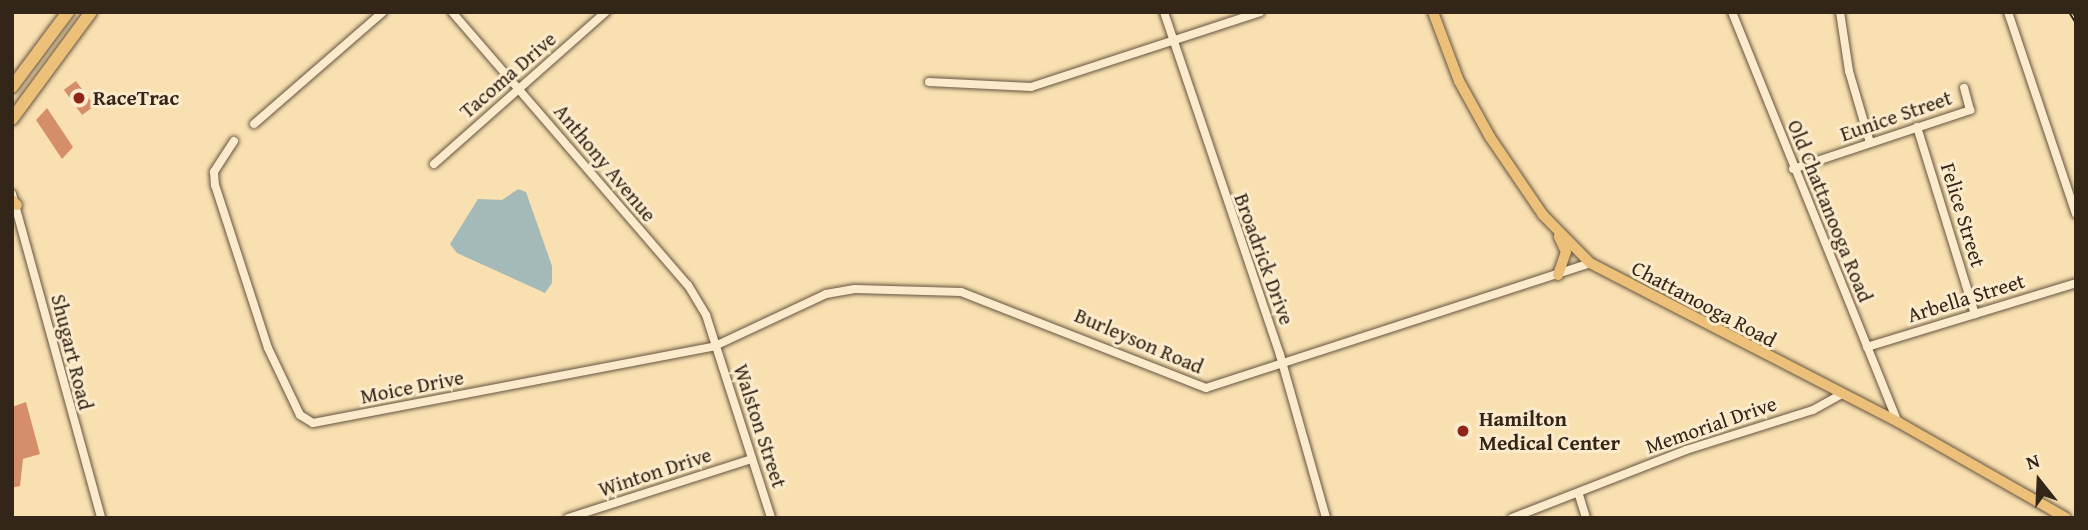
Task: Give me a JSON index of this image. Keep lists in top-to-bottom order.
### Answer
{
  "streets": {
    "main road": ["Chattanooga Road"],
    "street": [
      "Tacoma Drive",
      "Eunice Street",
      "Anthony Avenue",
      "Old Chattanooga Road",
      "Felice Street",
      "Broadrick Drive",
      "Arbella Street",
      "Burleyson Road",
      "Shugart Road",
      "Moice Drive",
      "Memorial Drive",
      "Walston Street",
      "Winton Drive"
    ]
  },
  "crossings": [
    ["Tacoma Drive", "Anthony Avenue"],
    ["Eunice Street", "Old Chattanooga Road"],
    ["Eunice Street", "Felice Street"],
    ["Anthony Avenue", "Burleyson Road"],
    ["Anthony Avenue", "Moice Drive"],
    ["Anthony Avenue", "Walston Street"],
    ["Old Chattanooga Road", "Arbella Street"],
    ["Old Chattanooga Road", "Chattanooga Road"],
    ["Felice Street", "Arbella Street"],
    ["Broadrick Drive", "Burleyson Road"],
    ["Chattanooga Road", "Burleyson Road"],
    ["Chattanooga Road", "Memorial Drive"],
    ["Burleyson Road", "Moice Drive"],
    ["Burleyson Road", "Walston Street"],
    ["Moice Drive", "Walston Street"],
    ["Walston Street", "Winton Drive"]
  ],
  "places": ["RaceTrac", "Hamilton Medical Center"],
  "north": "top"
}
